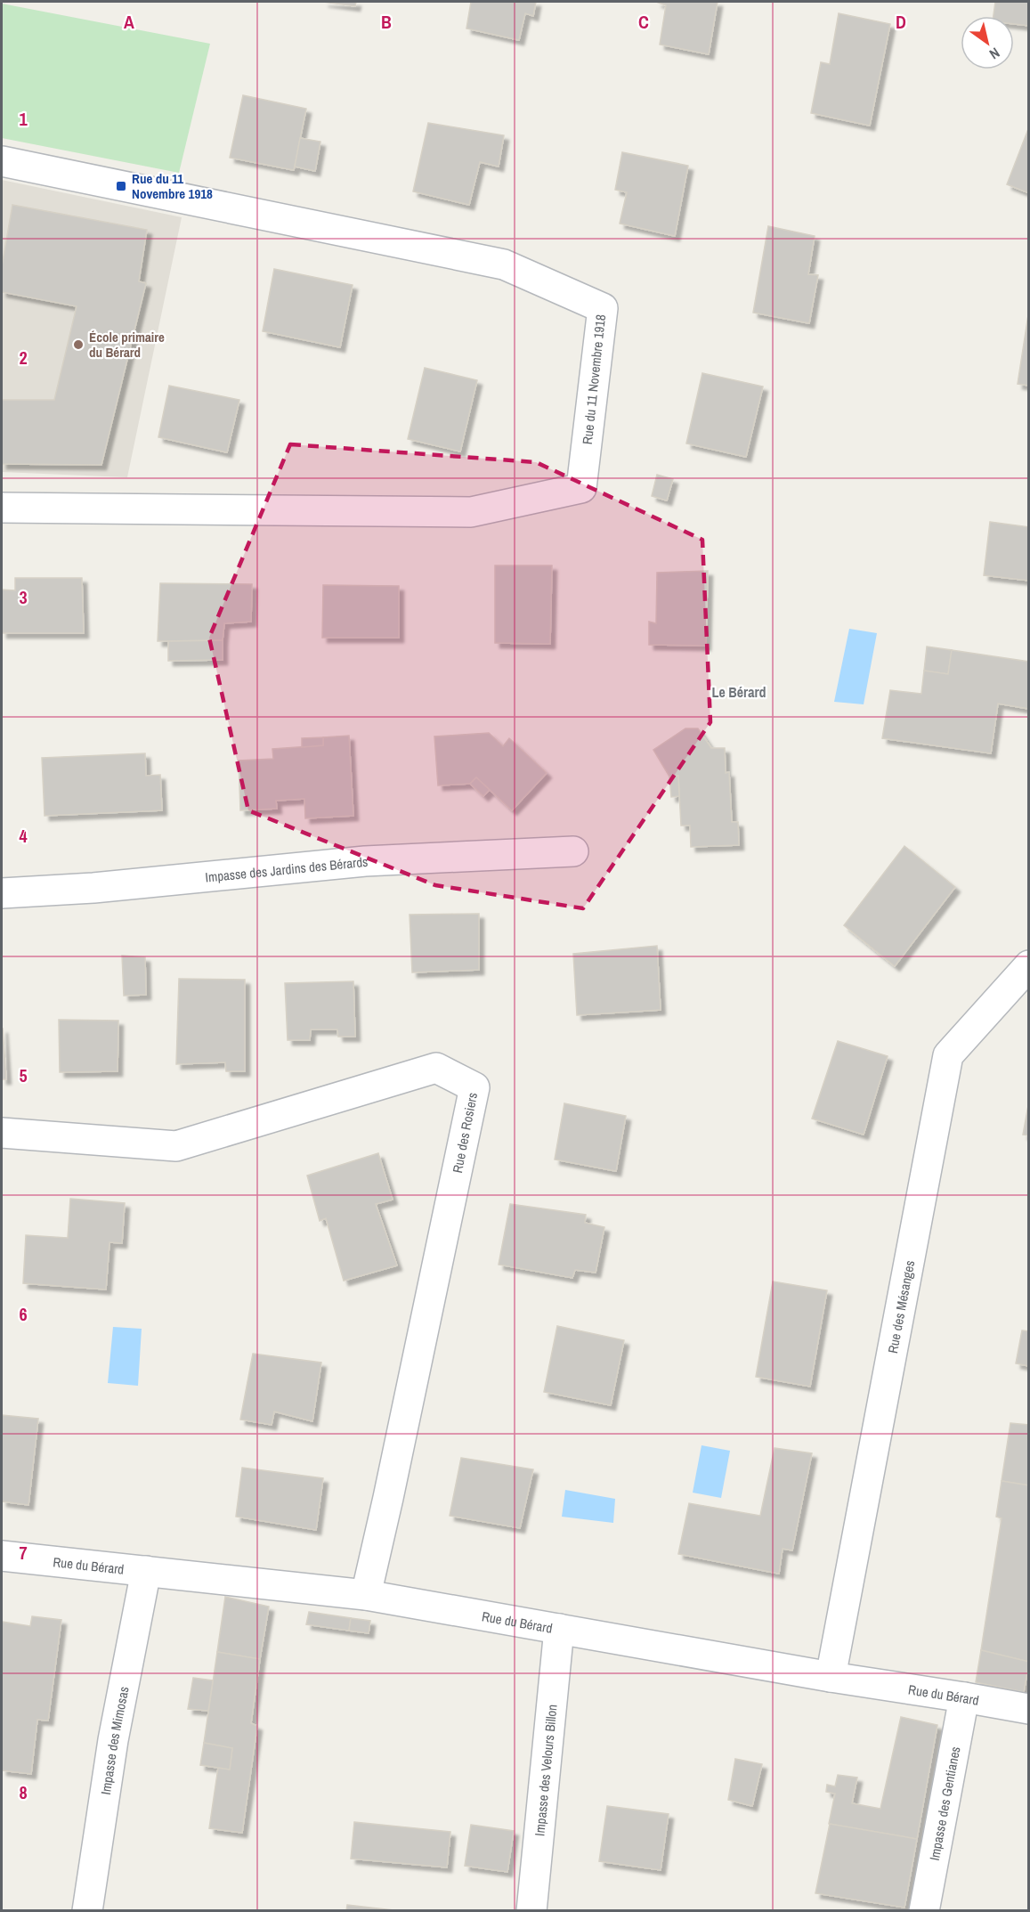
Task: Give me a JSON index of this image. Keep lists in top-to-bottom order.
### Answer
{
  "streets": {
    "street": [
      "Rue du 11 Novembre 1918",
      "Impasse des Jardins des Bérards",
      "Rue des Rosiers",
      "Rue des Mésanges",
      "Rue du Bérard",
      "Impasse des Mimosas",
      "Impasse des Velours Billon",
      "Impasse des Gentianes"
    ]
  },
  "crossings": [
    ["Rue des Rosiers", "Rue du Bérard"],
    ["Rue des Mésanges", "Rue du Bérard"],
    ["Rue du Bérard", "Impasse des Mimosas"],
    ["Rue du Bérard", "Impasse des Velours Billon"],
    ["Rue du Bérard", "Impasse des Gentianes"]
  ],
  "districts": ["Le Bérard"],
  "places": {
    "transit": ["Rue du 11 Novembre 1918"],
    "other": ["École primaire du Bérard"]
  },
  "north": "bottom right",
  "grid": {
    "columns": [
      "A",
      "B",
      "C",
      "D"
    ],
    "rows": [
      "1",
      "2",
      "3",
      "4",
      "5",
      "6",
      "7",
      "8"
    ]
  }
}
